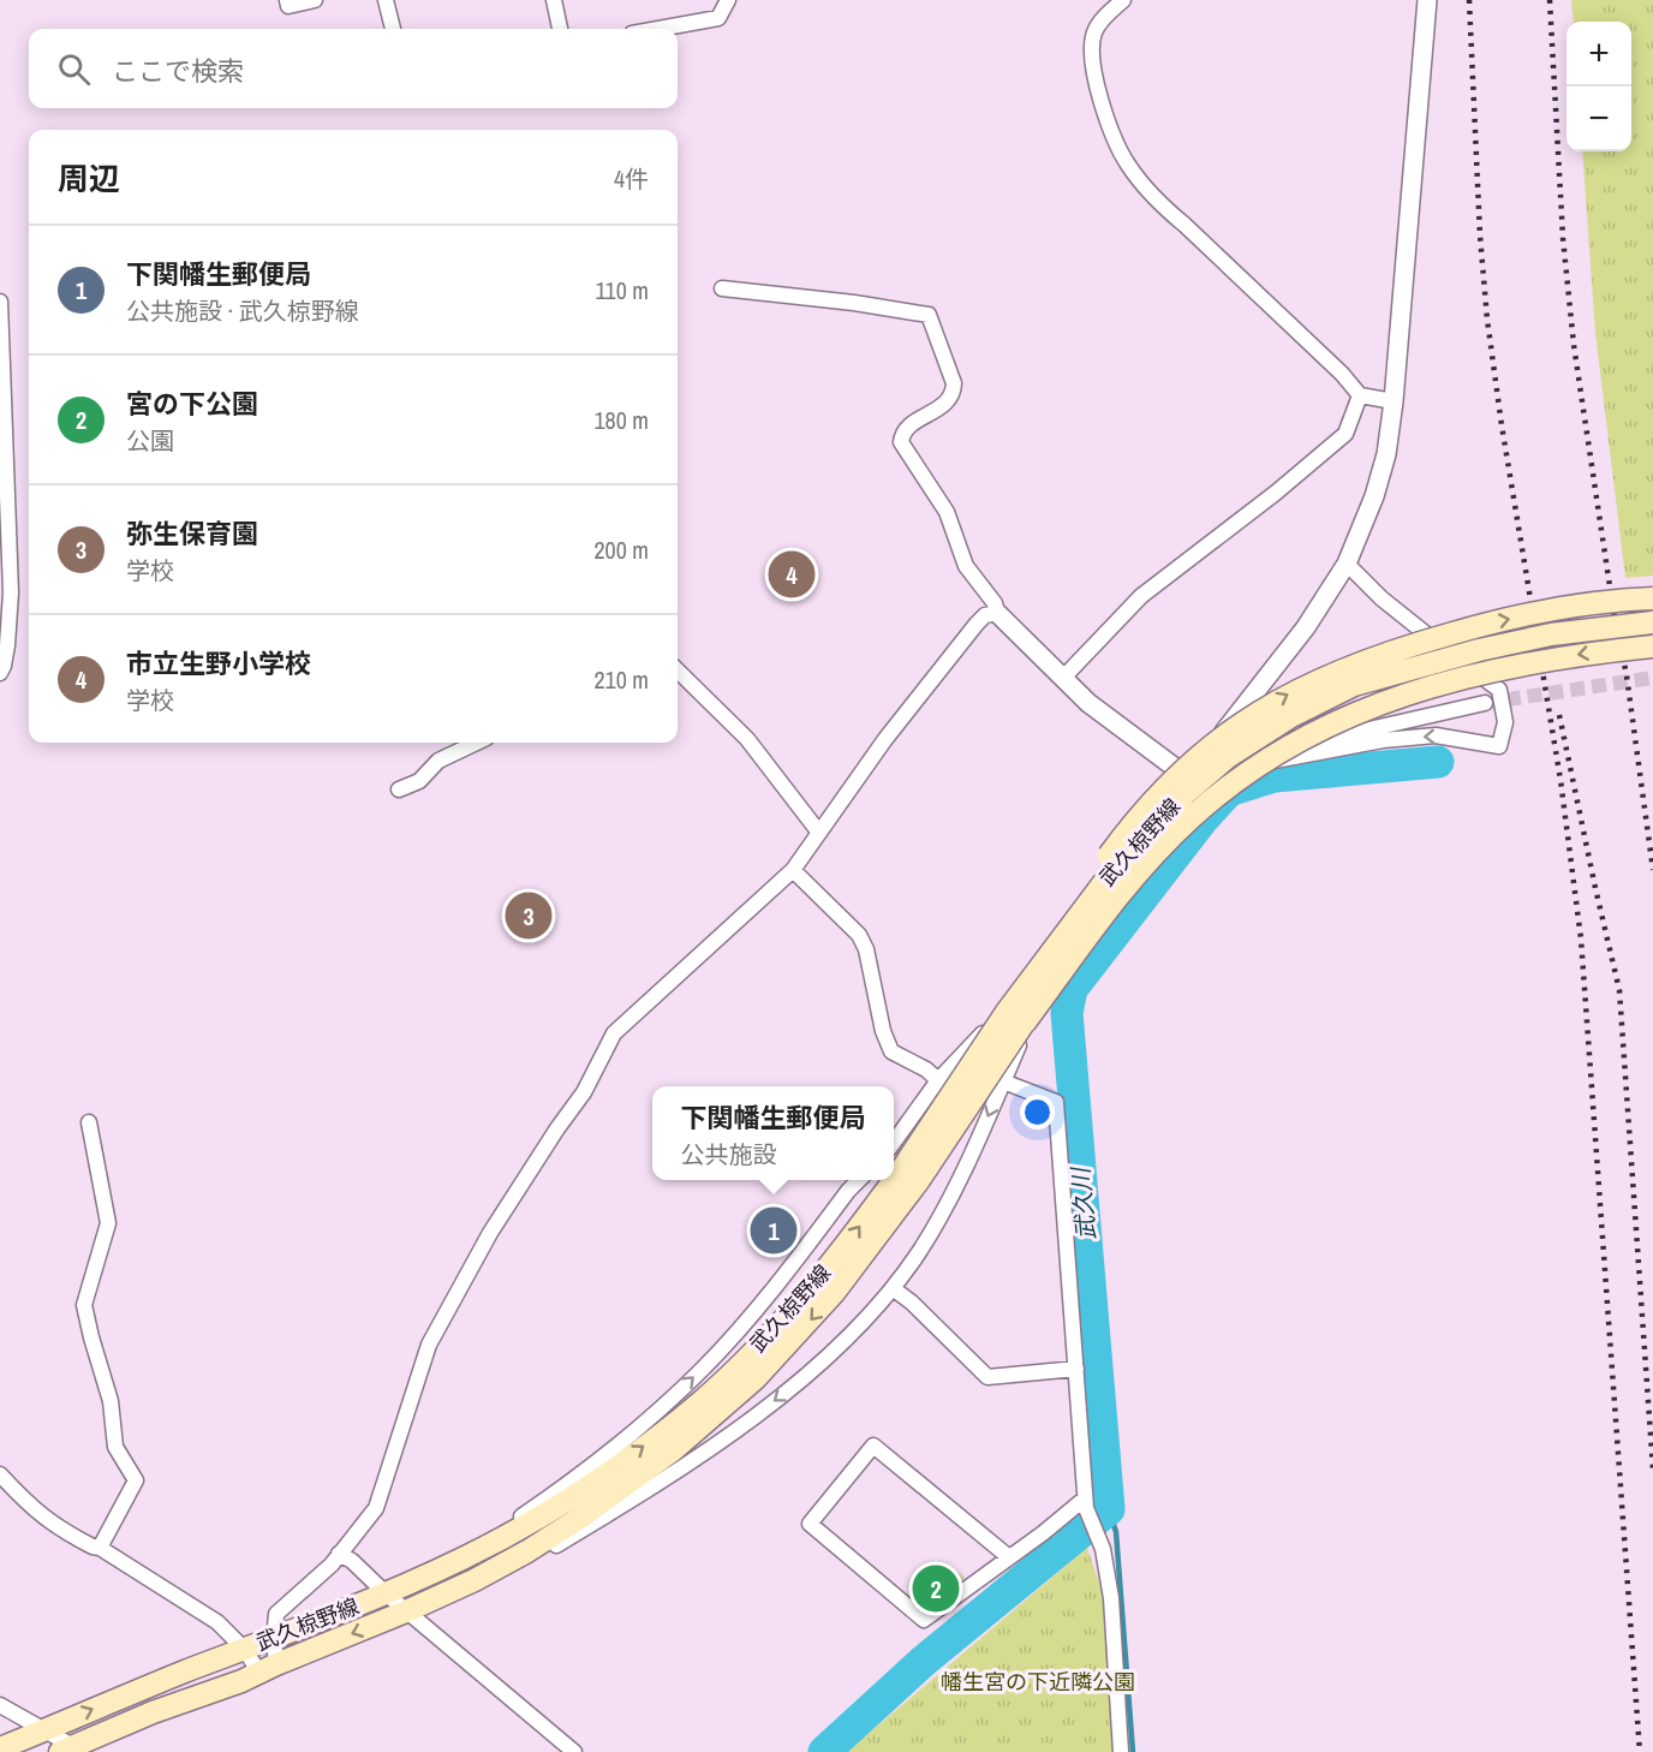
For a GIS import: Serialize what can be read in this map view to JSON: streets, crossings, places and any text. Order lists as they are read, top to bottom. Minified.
{"streets":{"main road":["武久椋野線"]},"water":["武久川"],"parks":["幡生宮の下近隣公園"],"page":{"map_buttons":["+","−"],"search":"ここで検索","heading":["周辺","4件"],"list":[{"mark":"1","name":"下関幡生郵便局","note":"公共施設 · 武久椋野線","value":"110 m"},{"mark":"2","name":"宮の下公園","note":"公園","value":"180 m"},{"mark":"3","name":"弥生保育園","note":"学校","value":"200 m"},{"mark":"4","name":"市立生野小学校","note":"学校","value":"210 m"}],"pins":["4","3","1","2"],"popup":["下関幡生郵便局","公共施設"]}}
